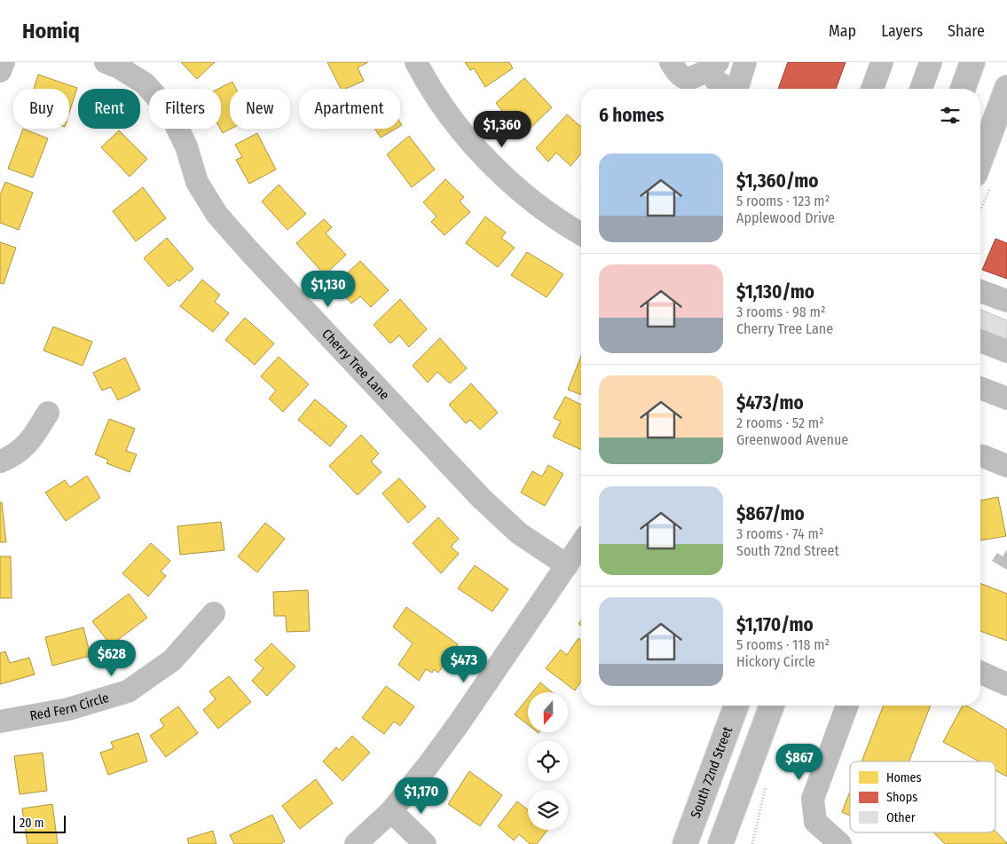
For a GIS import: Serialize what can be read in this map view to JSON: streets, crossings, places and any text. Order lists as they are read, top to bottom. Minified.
{"streets":{"main road":["South 72nd Street"],"street":["Cherry Tree Lane","Red Fern Circle"]},"legend":["Homes","Shops","Other"],"scale_bar":"20 m","north":"bottom","page":{"header":"Homiq","nav":["Map","Layers","Share"],"chip":["Buy","Rent","Filters","New","Apartment"],"heading":"6 homes","price":["$1,360","$1,130","$628","$473","$867","$1,170"],"list":[{"name":"$1,360/mo","note":"5 rooms · 123 m² · Applewood Drive"},{"name":"$1,130/mo","note":"3 rooms · 98 m² · Cherry Tree Lane"},{"name":"$473/mo","note":"2 rooms · 52 m² · Greenwood Avenue"},{"name":"$867/mo","note":"3 rooms · 74 m² · South 72nd Street"},{"name":"$1,170/mo","note":"5 rooms · 118 m² · Hickory Circle"}],"scale":"20 m"}}
